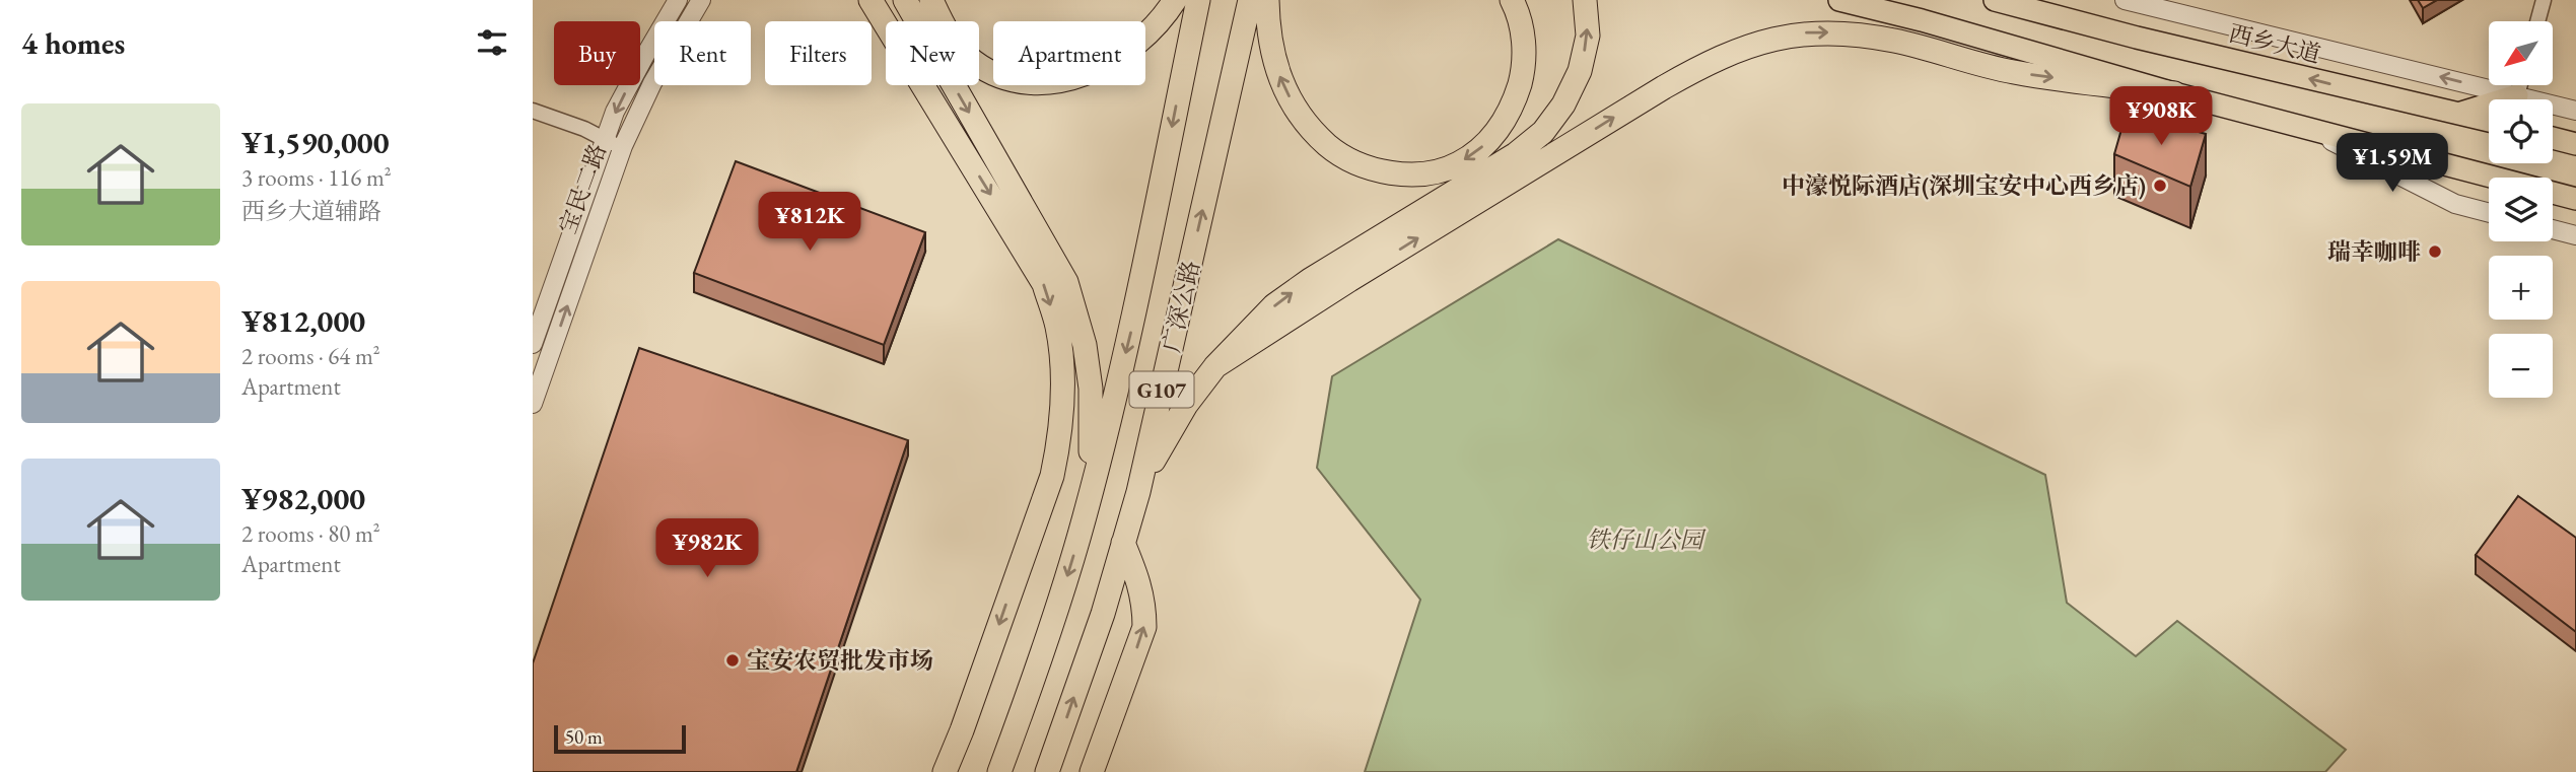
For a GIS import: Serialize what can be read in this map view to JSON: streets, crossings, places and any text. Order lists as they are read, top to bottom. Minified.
{"streets":{"highway":["广深公路","G107"],"main road":["西乡大道"],"street":["宝民二路"]},"parks":["铁仔山公园"],"places":["中濠悦际酒店(深圳宝安中心西乡店)","瑞幸咖啡","宝安农贸批发市场"],"scale_bar":"50 m","north":"bottom left","page":{"heading":"4 homes","map_buttons":["+","−"],"chip":["Buy","Rent","Filters","New","Apartment"],"list":[{"name":"¥1,590,000","note":"3 rooms · 116 m² · 西乡大道辅路"},{"name":"¥812,000","note":"2 rooms · 64 m² · Apartment"},{"name":"¥982,000","note":"2 rooms · 80 m² · Apartment"}],"price":["¥908K","¥1.59M","¥812K","¥982K"],"scale":"50 m"}}
